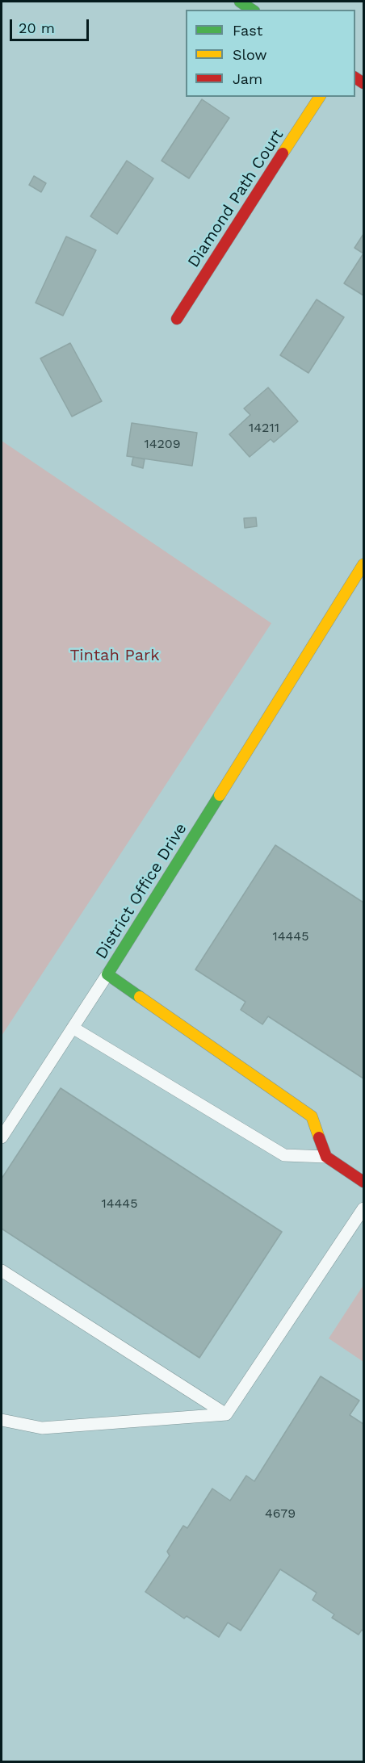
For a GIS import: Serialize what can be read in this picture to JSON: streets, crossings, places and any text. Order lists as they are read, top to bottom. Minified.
{"streets":{"street":["Diamond Path Court","District Office Drive"]},"parks":["Tintah Park"],"house_numbers":["14211","14209","14445","14445","4679"],"legend":["Fast","Slow","Jam"],"scale_bar":"20 m"}
